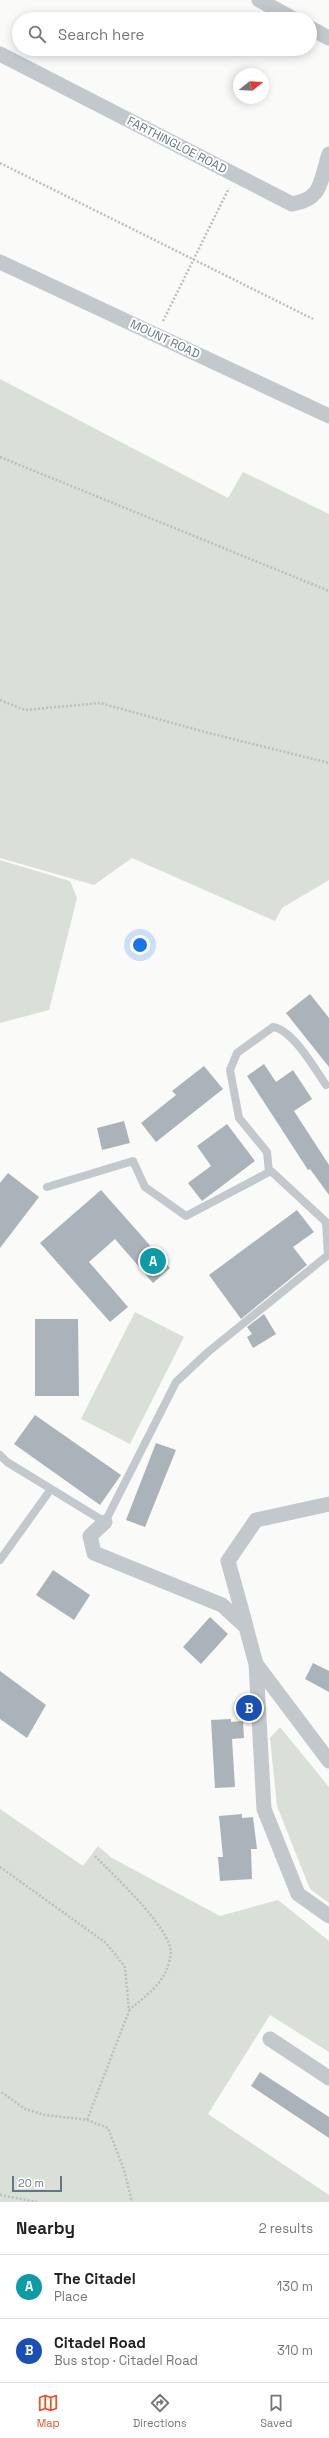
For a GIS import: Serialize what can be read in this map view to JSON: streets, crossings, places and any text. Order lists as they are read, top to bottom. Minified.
{"streets":{"street":["FARTHINGLOE ROAD","MOUNT ROAD"]},"scale_bar":"20 m","north":"right","page":{"search":"Search here","pins":["A","B"],"scale":"20 m","heading":["Nearby","2 results"],"list":[{"mark":"A","name":"The Citadel","note":"Place","value":"130 m"},{"mark":"B","name":"Citadel Road","note":"Bus stop · Citadel Road","value":"310 m"}],"nav":["Map","Directions","Saved"]}}
